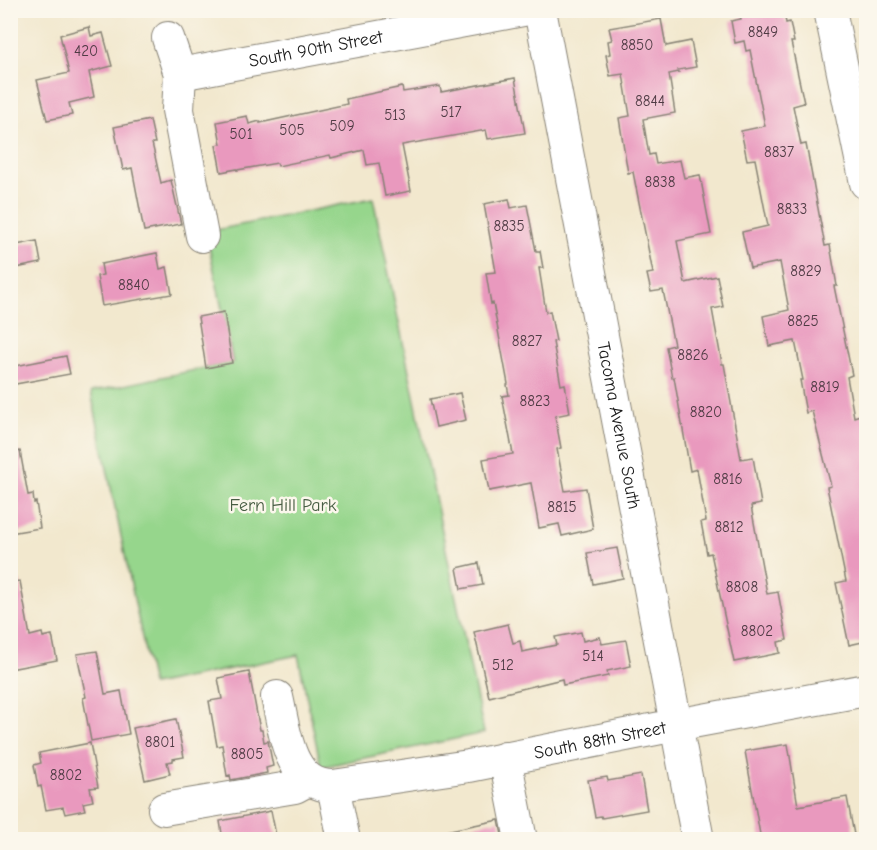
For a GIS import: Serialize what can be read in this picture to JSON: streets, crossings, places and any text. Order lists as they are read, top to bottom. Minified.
{"streets":{"street":["South 90th Street","Tacoma Avenue South","South 88th Street"]},"crossings":[["Tacoma Avenue South","South 88th Street"]],"parks":["Fern Hill Park"],"house_numbers":["8849","8850","420","8844","517","513","509","505","501","8837","8838","8833","8835","8829","8840","8825","8827","8826","8819","8823","8820","8816","8815","8812","8808","8802","514","512","8801","8805","8802"]}
